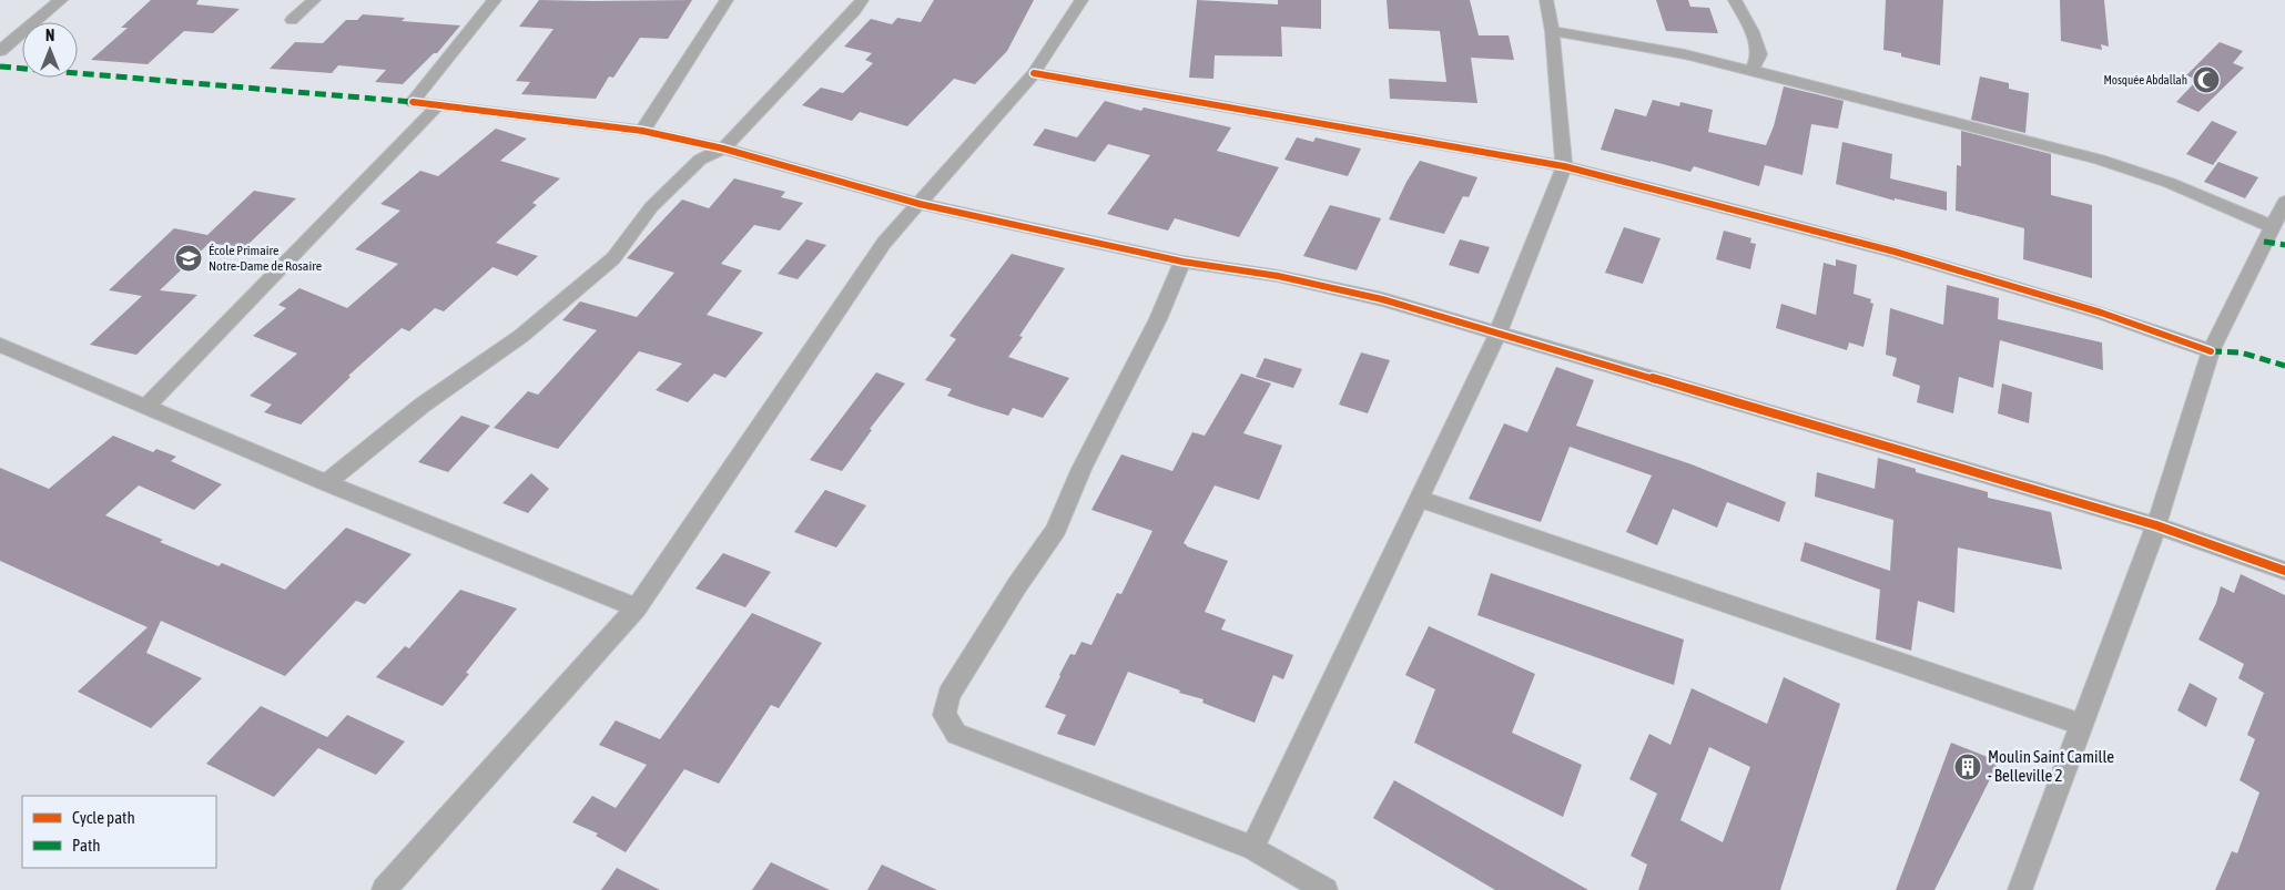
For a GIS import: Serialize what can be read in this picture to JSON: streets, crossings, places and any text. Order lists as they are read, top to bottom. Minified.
{"places":{"mosque":["Mosquée Abdallah"],"school or university":["École Primaire Notre-Dame de Rosaire"],"building":["Moulin Saint Camille - Belleville 2"]},"legend":["Cycle path","Path"],"north":"top"}
